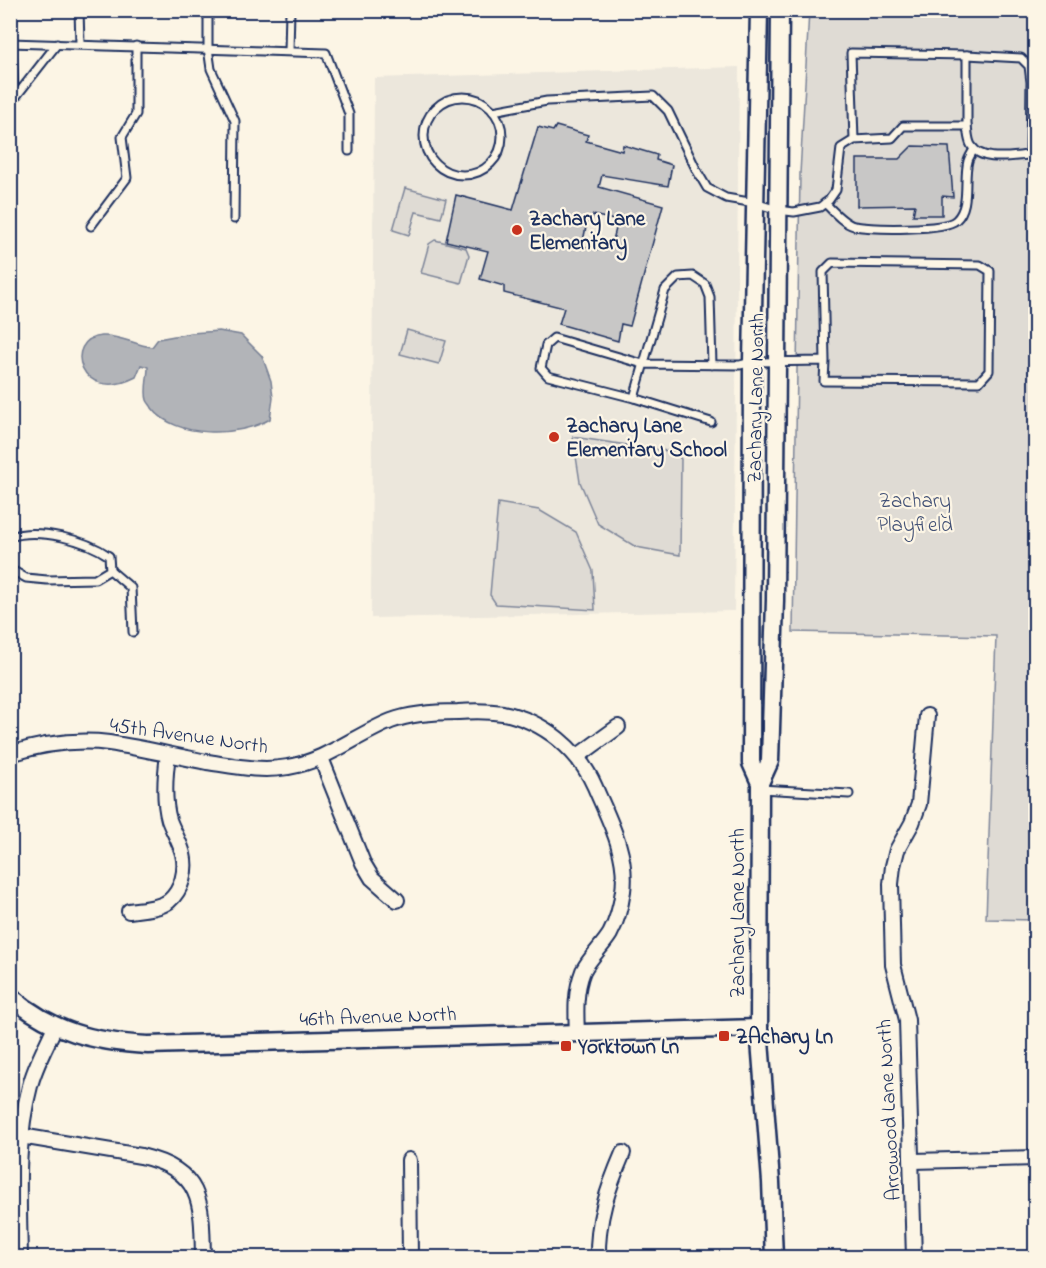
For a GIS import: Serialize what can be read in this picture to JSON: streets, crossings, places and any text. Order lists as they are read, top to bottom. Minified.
{"streets":{"street":["Zachary Lane North","45th Avenue North","46th Avenue North","Arrowood Lane North"]},"crossings":[["Zachary Lane North","46th Avenue North"]],"parks":["Zachary Playfield"],"places":{"other":["Zachary Lane Elementary","Zachary Lane Elementary School"],"transit":["ZAchary Ln","Yorktown Ln"]}}
